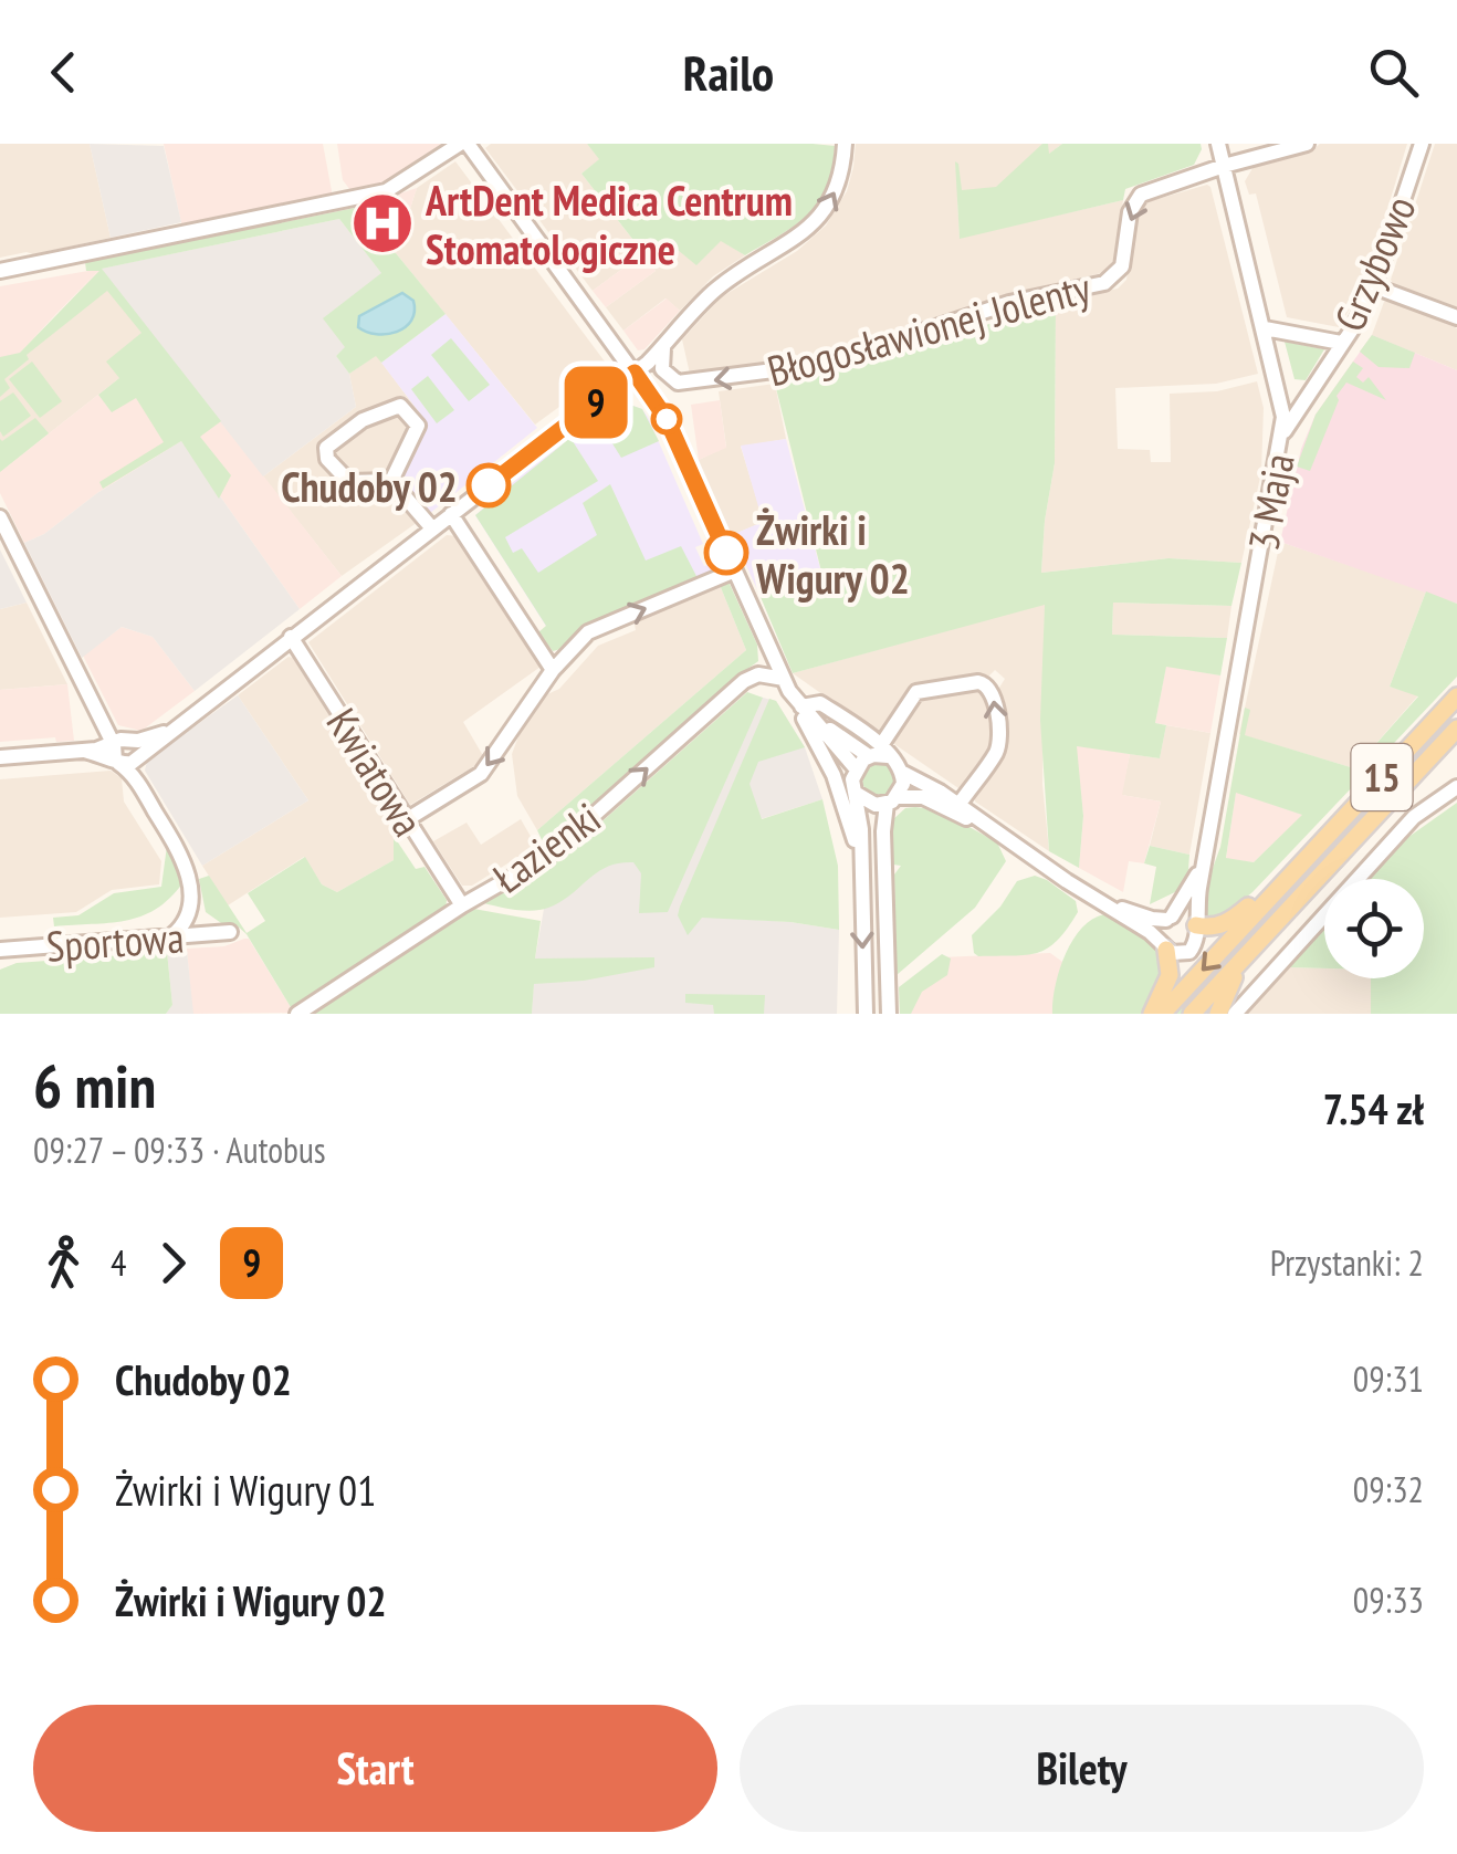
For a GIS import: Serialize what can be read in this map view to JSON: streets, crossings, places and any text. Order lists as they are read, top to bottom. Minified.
{"streets":{"main road":["15"],"street":["Grzybowo","Błogosławionej Jolenty","3 Maja","Kwiatowa","Łazienki","Sportowa"]},"crossings":[["Grzybowo","3 Maja"],["Błogosławionej Jolenty","3 Maja"],["Kwiatowa","Łazienki"]],"one_way":["Błogosławionej Jolenty"],"places":{"hospital":["ArtDent Medica Centrum Stomatologiczne"],"other":["Chudoby 02","Żwirki i Wigury 02"]},"lines":["bus line 9"],"page":{"header":"Railo","on_map":"9","heading":["6 min","09:27 – 09:33 · Autobus","7.54 zł"],"legs":["4","9","Przystanki: 2"],"list":[{"name":"Chudoby 02","value":"09:31"},{"name":"Żwirki i Wigury 01","value":"09:32"},{"name":"Żwirki i Wigury 02","value":"09:33"}],"buttons":["Start","Bilety"]}}
